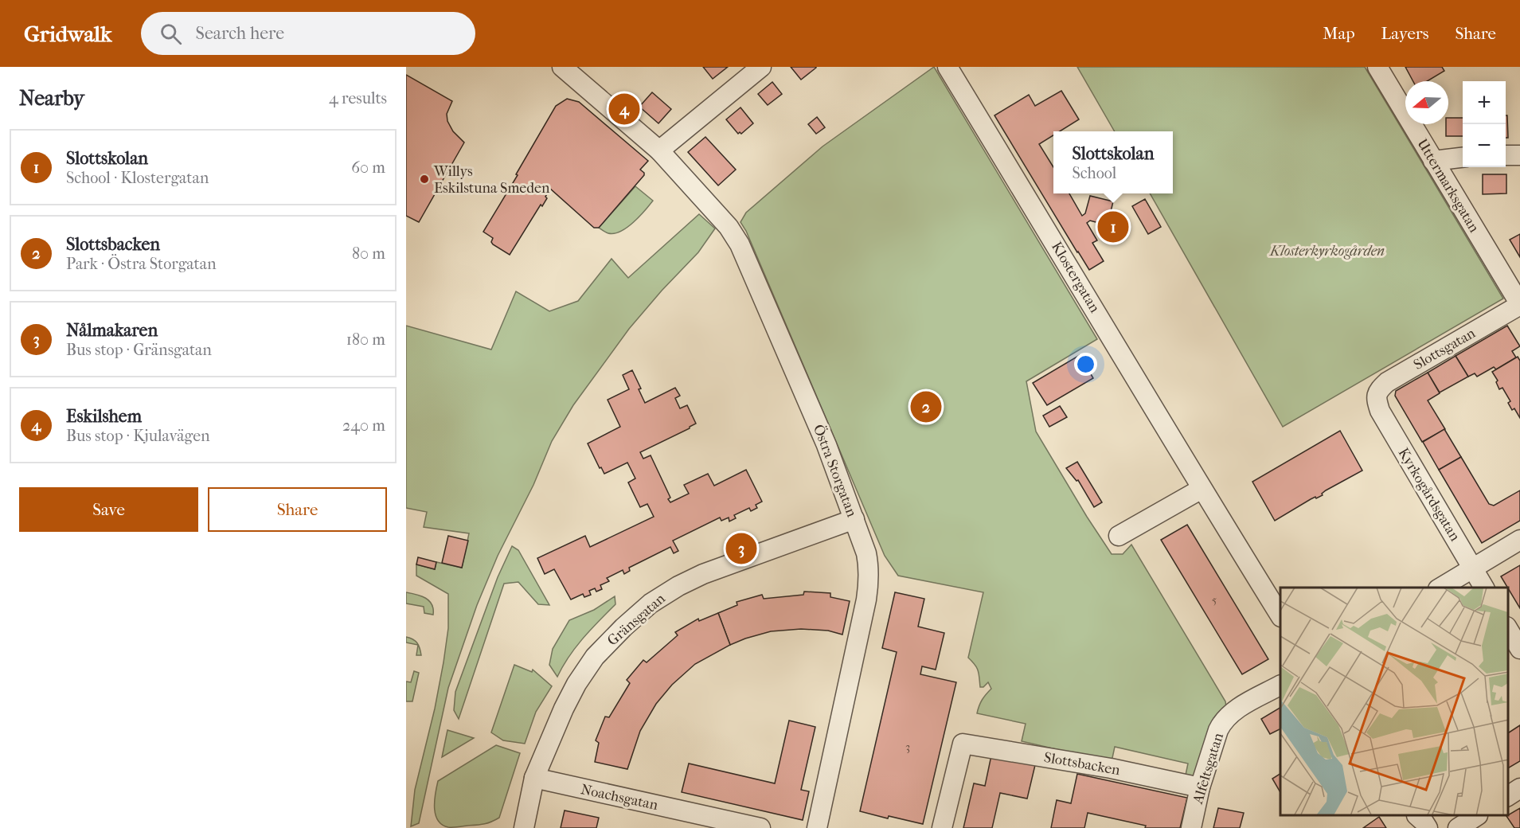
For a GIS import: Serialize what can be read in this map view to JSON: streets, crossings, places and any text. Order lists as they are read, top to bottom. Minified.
{"streets":{"street":["Uttermarksgatan","Klostergatan","Slottsgatan","Östra Storgatan","Kyrkogårdsgatan","Gränsgatan","Slottsbacken","Alfeltsgatan","Noachsgatan"]},"crossings":[["Uttermarksgatan","Slottsgatan"],["Slottsgatan","Kyrkogårdsgatan"],["Östra Storgatan","Gränsgatan"],["Gränsgatan","Noachsgatan"],["Slottsbacken","Alfeltsgatan"]],"parks":["Klosterkyrkogården"],"places":["Willys Eskilstuna Smeden"],"house_numbers":["5","3"],"north":"left","page":{"header":"Gridwalk","search":"Search here","nav":["Map","Layers","Share"],"heading":["Nearby","4 results"],"map_buttons":["+","−"],"pins":["4","1","2","3"],"list":[{"mark":"1","name":"Slottskolan","note":"School · Klostergatan","value":"60 m"},{"mark":"2","name":"Slottsbacken","note":"Park · Östra Storgatan","value":"80 m"},{"mark":"3","name":"Nålmakaren","note":"Bus stop · Gränsgatan","value":"180 m"},{"mark":"4","name":"Eskilshem","note":"Bus stop · Kjulavägen","value":"240 m"}],"popup":["Slottskolan","School"],"buttons":["Save","Share"]}}
